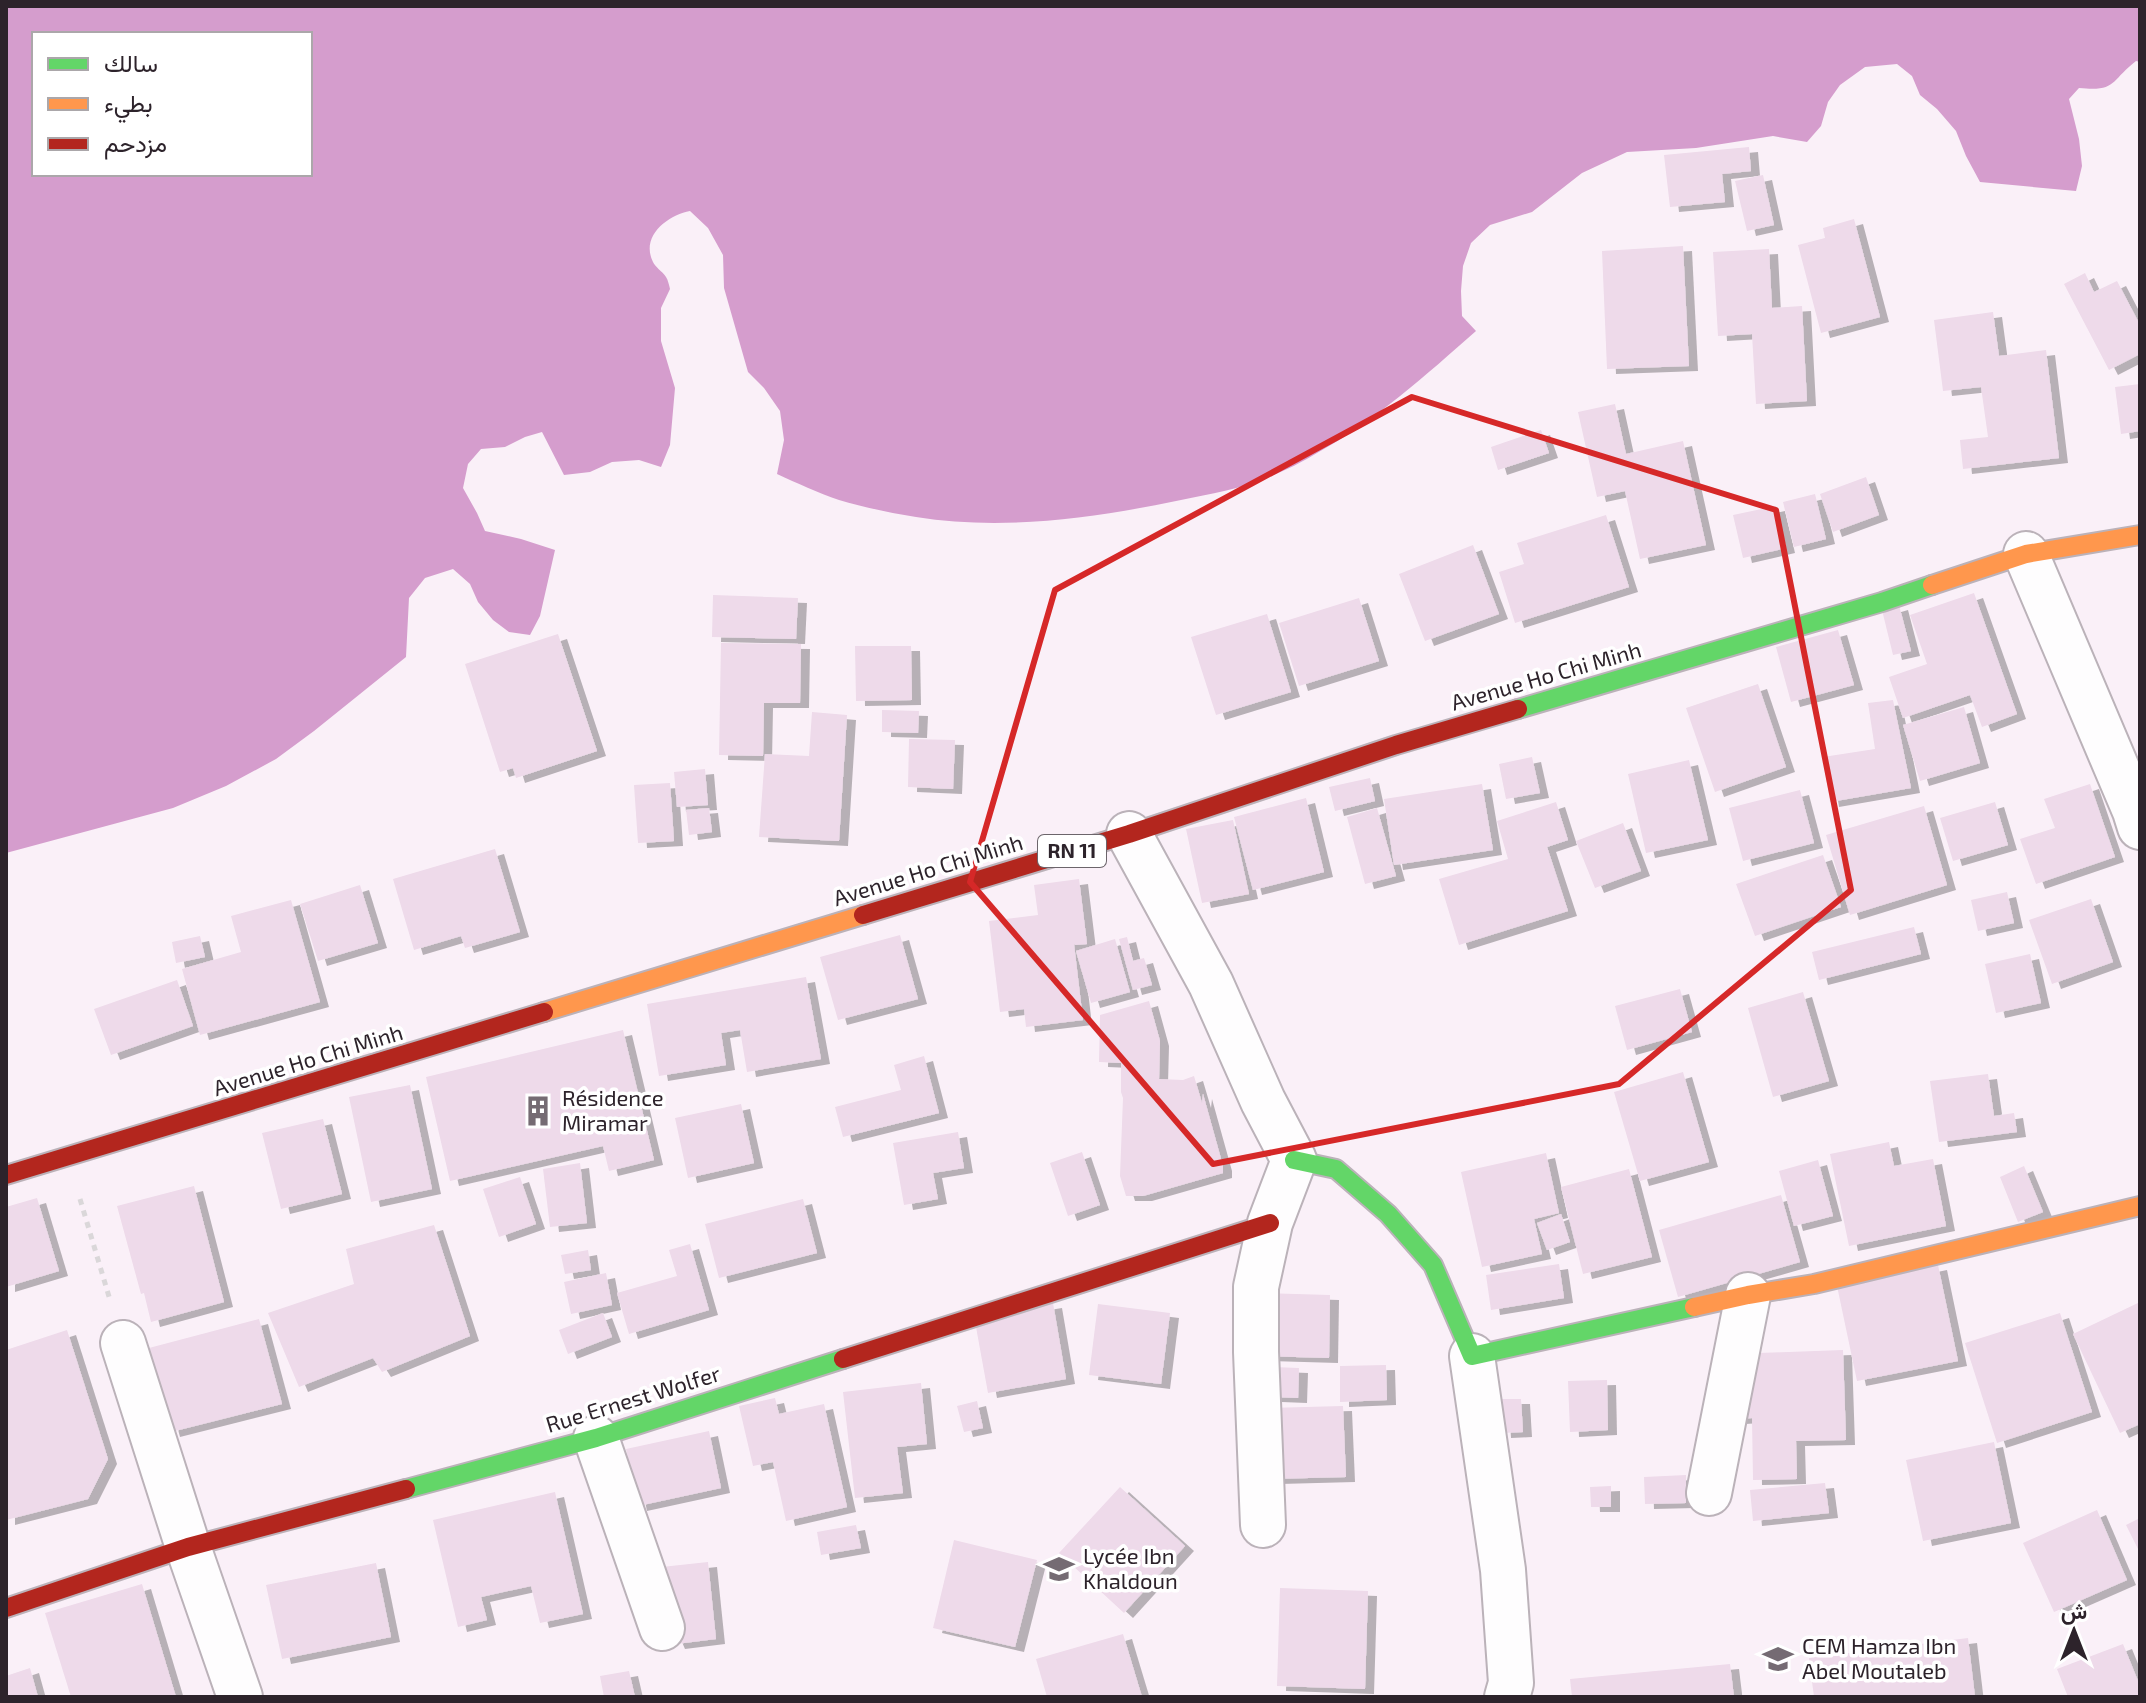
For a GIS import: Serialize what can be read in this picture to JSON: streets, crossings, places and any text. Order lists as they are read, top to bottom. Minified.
{"streets":{"street":["Avenue Ho Chi Minh","RN 11","Rue Ernest Wolfer"]},"places":{"building":["Résidence Miramar"],"school or university":["Lycée Ibn Khaldoun","CEM Hamza Ibn Abel Moutaleb"]},"legend":["سالك","بطيء","مزدحم"],"north":"top"}
